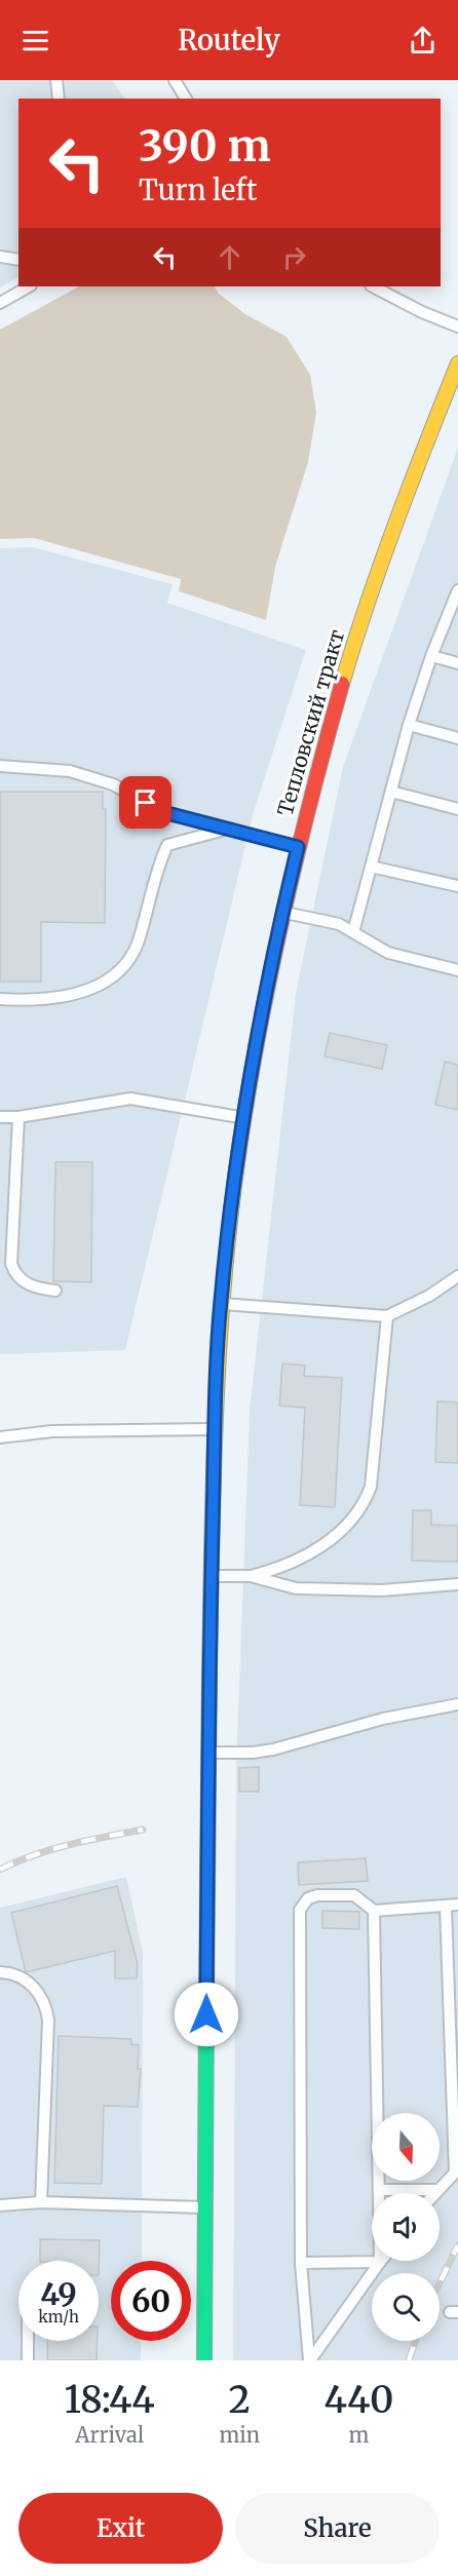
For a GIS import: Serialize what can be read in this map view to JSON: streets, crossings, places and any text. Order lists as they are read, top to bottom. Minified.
{"streets":{"main road":["Тепловский тракт"]},"north":"bottom","page":{"header":"Routely","turn":["390 m","Turn left"],"speed":"49 km/h","limit":"60","eta":["18:44","Arrival","2","min","440","m"],"buttons":["Exit","Share"]}}
